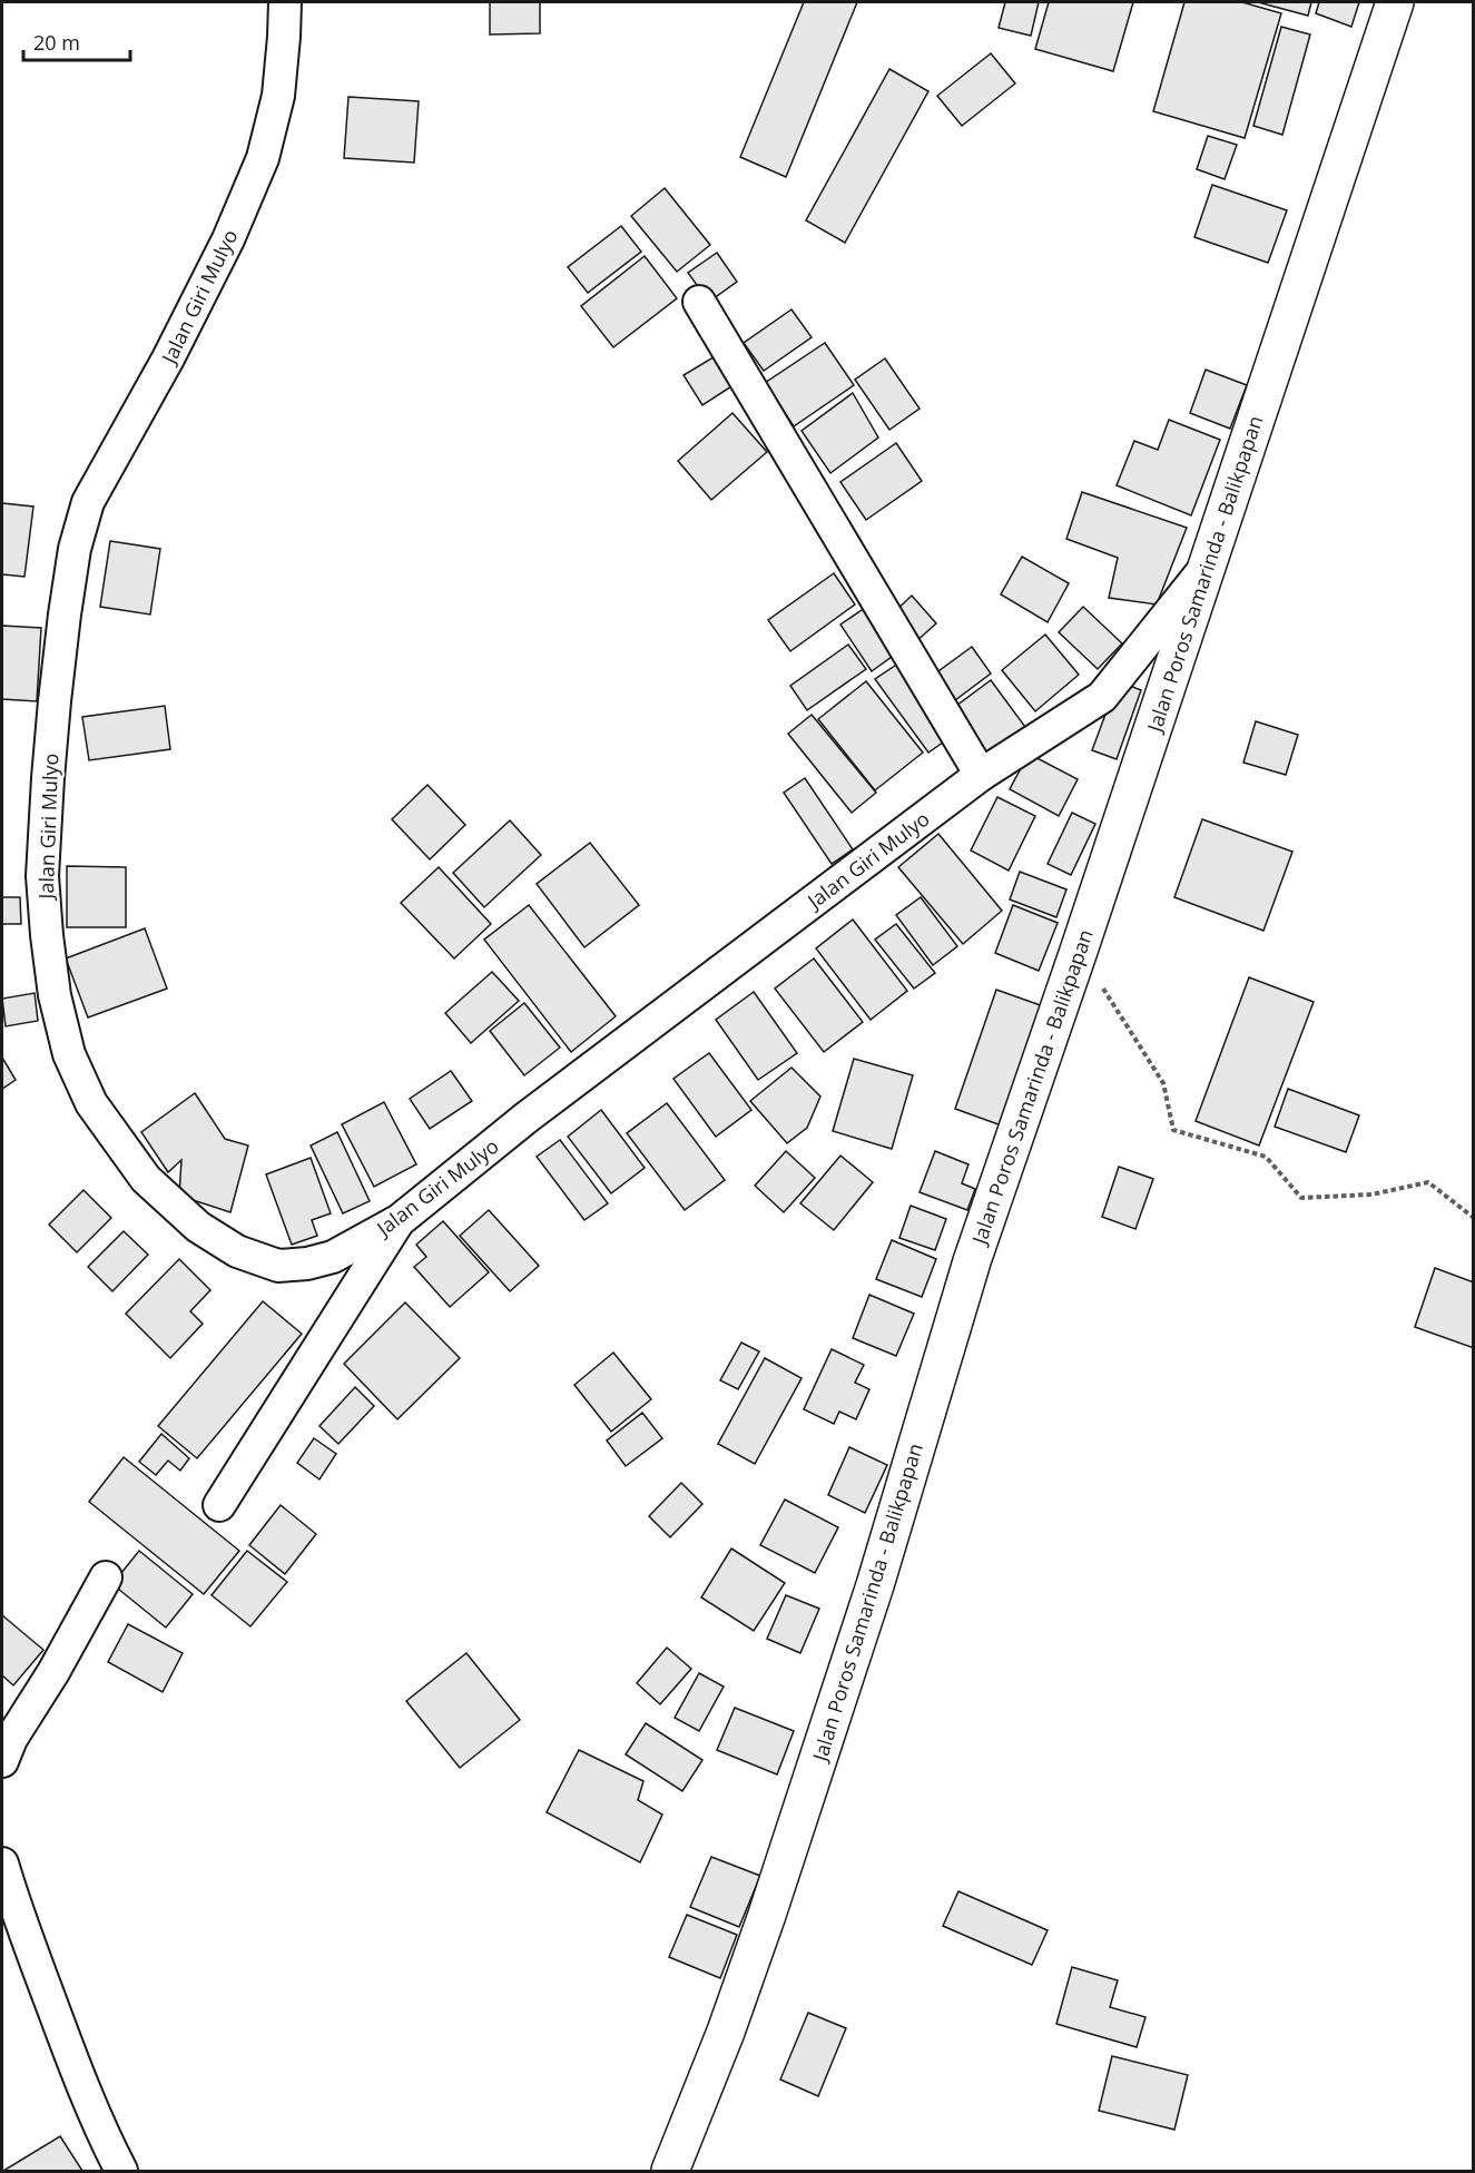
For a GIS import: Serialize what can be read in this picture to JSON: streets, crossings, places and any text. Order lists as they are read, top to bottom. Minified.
{"streets":{"highway":["Jalan Poros Samarinda - Balikpapan"],"street":["Jalan Giri Mulyo"]},"crossings":[["Jalan Giri Mulyo","Jalan Poros Samarinda - Balikpapan"]],"scale_bar":"20 m"}
